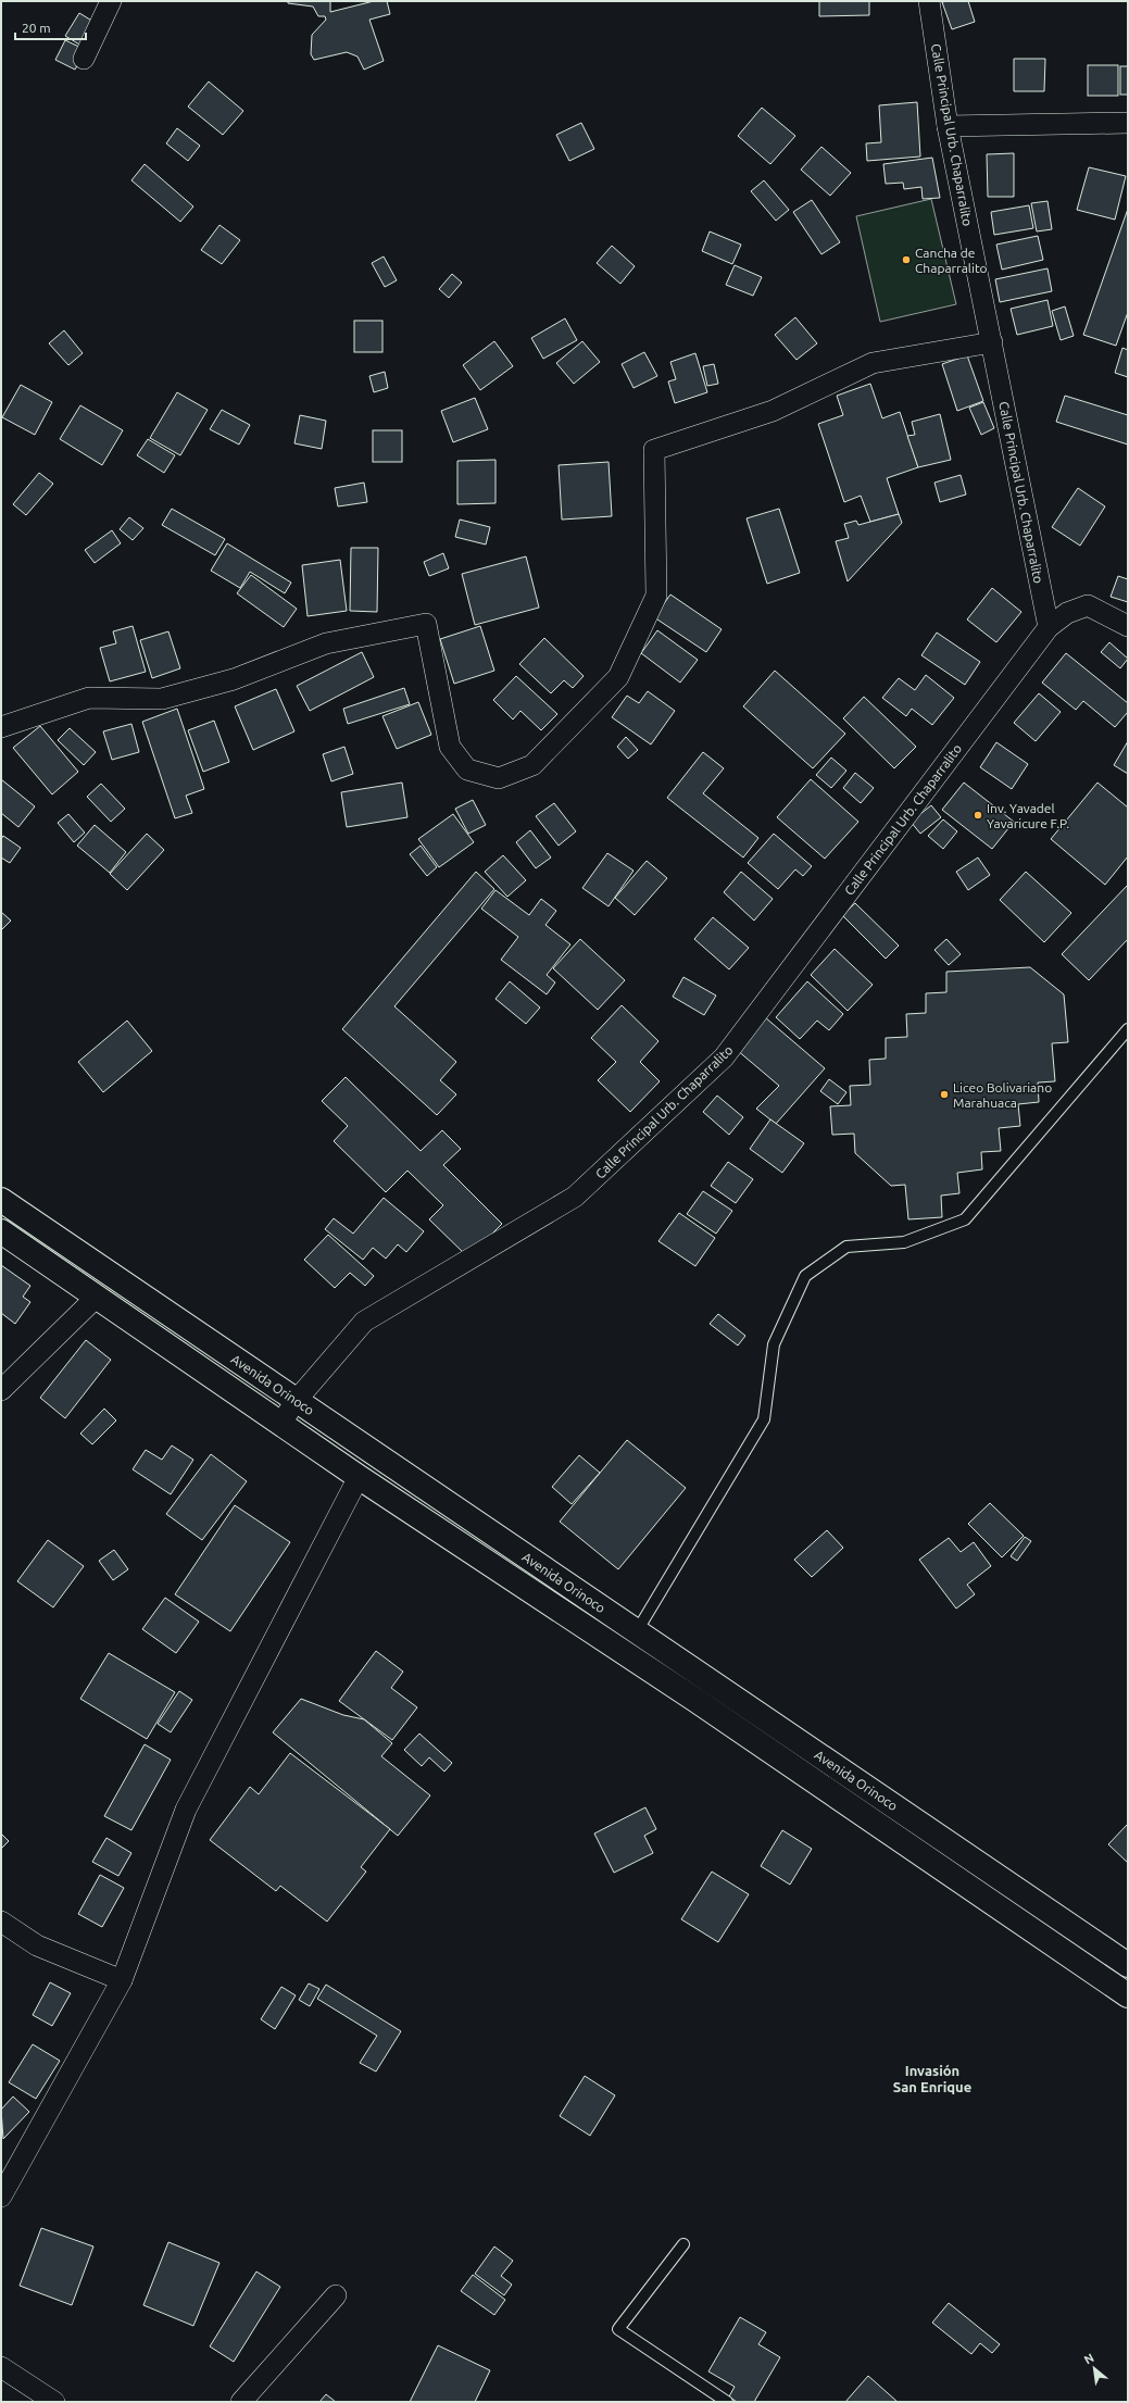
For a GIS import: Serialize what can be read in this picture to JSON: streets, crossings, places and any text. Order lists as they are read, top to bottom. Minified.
{"streets":{"street":["Calle Principal Urb. Chaparralito","Avenida Orinoco"]},"crossings":[["Calle Principal Urb. Chaparralito","Avenida Orinoco"]],"districts":["Invasión San Enrique"],"places":["Cancha de Chaparralito","Inv. Yavadel Yavaricure F.P.","Liceo Bolivariano Marahuaca"],"scale_bar":"20 m","north":"top left"}
